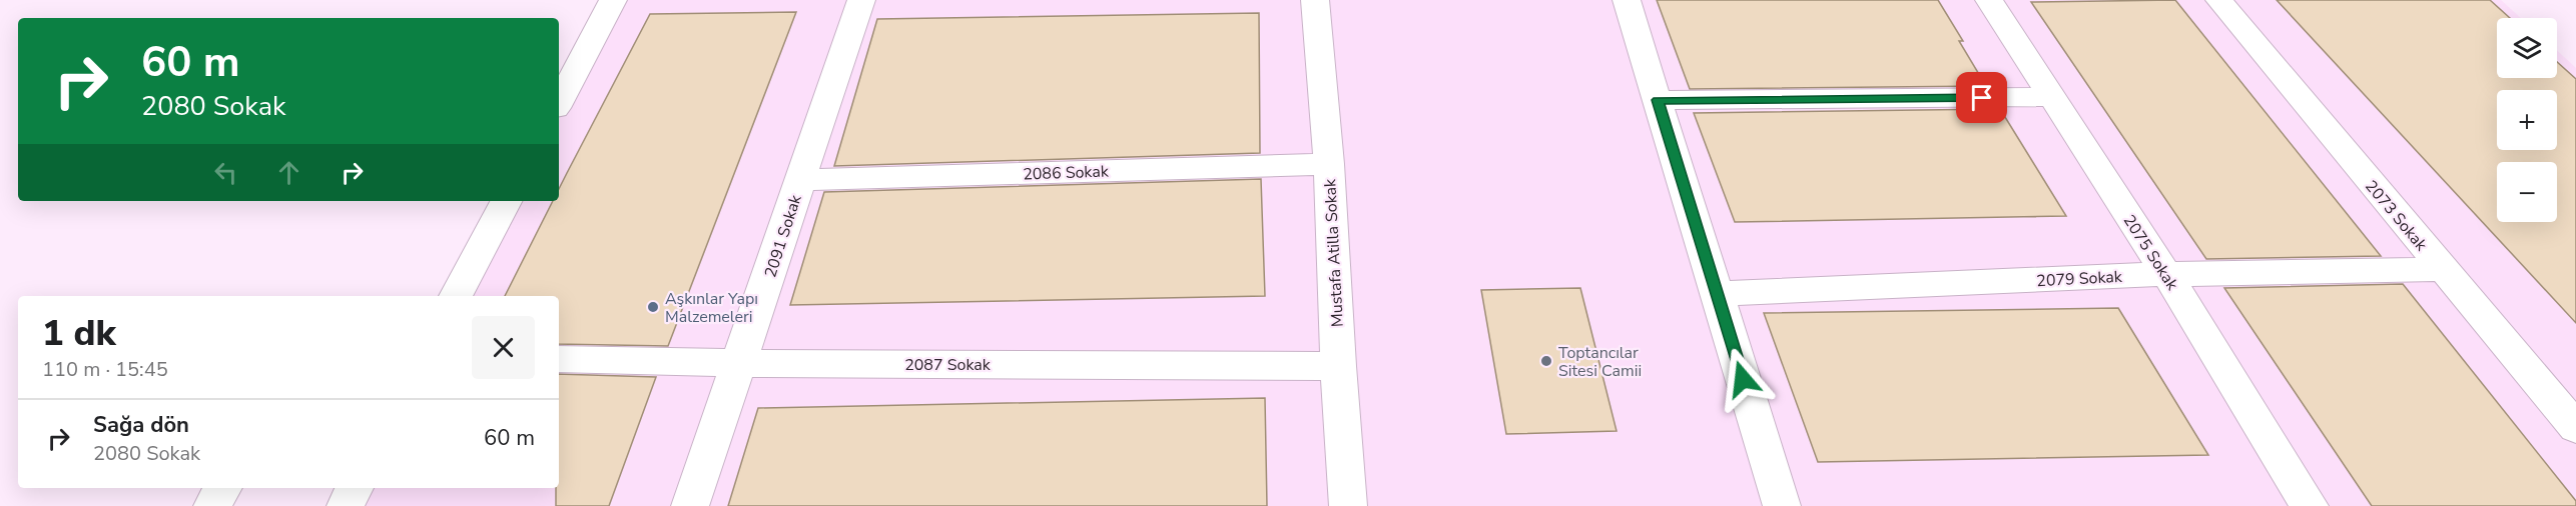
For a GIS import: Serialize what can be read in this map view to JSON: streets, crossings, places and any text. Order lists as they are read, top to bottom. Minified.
{"streets":{"street":["2086 Sokak","2073 Sokak","2091 Sokak","2075 Sokak","Mustafa Atilla Sokak","2079 Sokak","2087 Sokak"]},"crossings":[["2086 Sokak","2091 Sokak"],["2086 Sokak","Mustafa Atilla Sokak"],["2073 Sokak","2079 Sokak"],["2091 Sokak","2087 Sokak"],["2075 Sokak","2079 Sokak"],["Mustafa Atilla Sokak","2087 Sokak"]],"places":["Aşkınlar Yapı Malzemeleri","Toptancılar Sitesi Camii"],"page":{"map_buttons":["+","−"],"turn":["60 m","2080 Sokak"],"heading":["1 dk","110 m · 15:45"],"list":[{"name":"Sağa dön","note":"2080 Sokak","value":"60 m"}]}}
